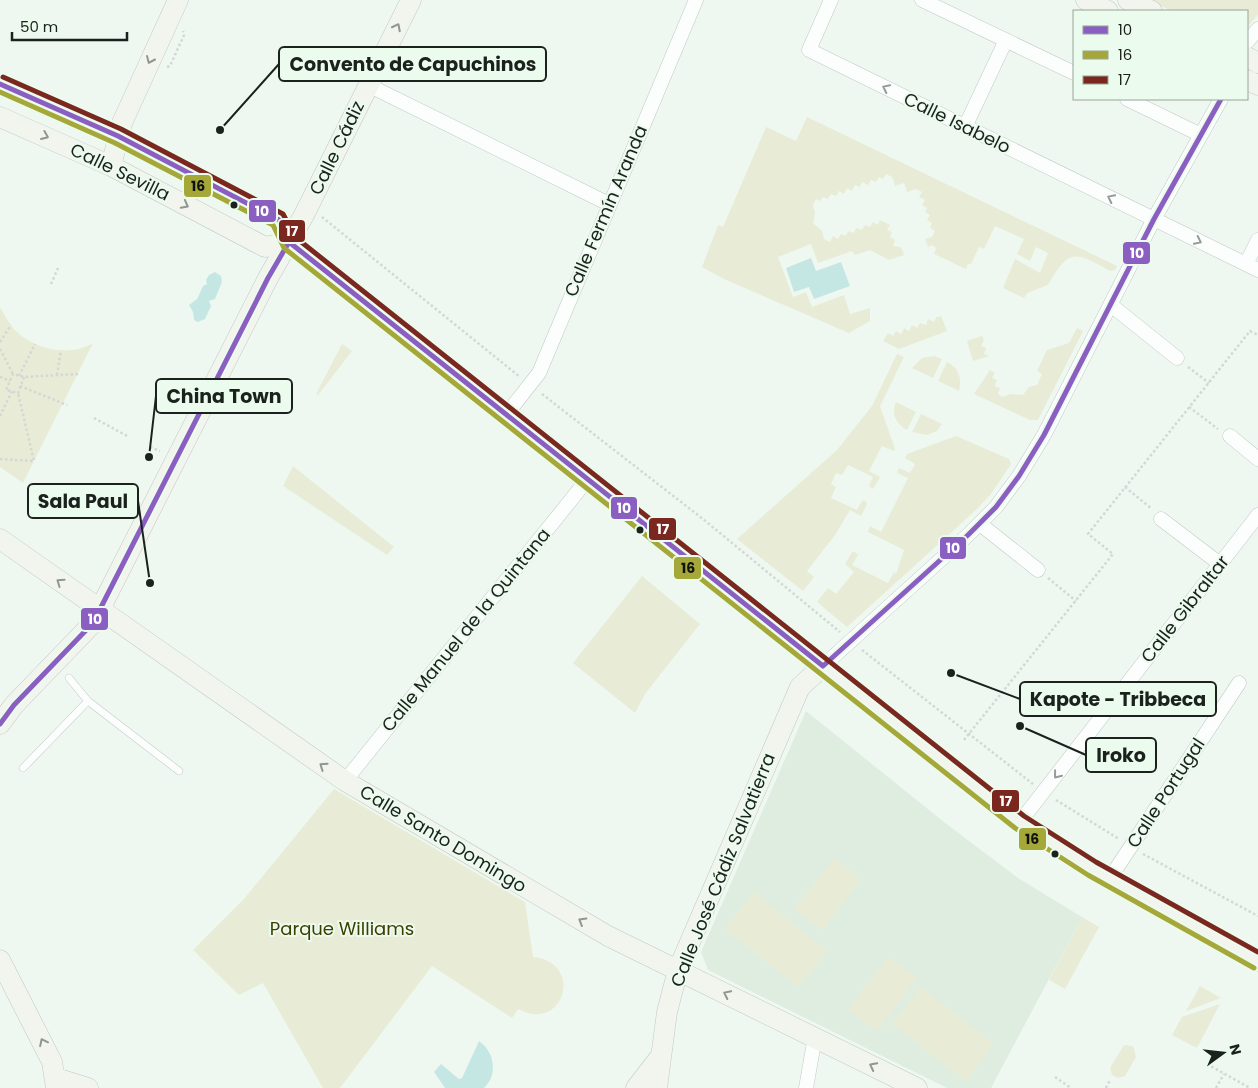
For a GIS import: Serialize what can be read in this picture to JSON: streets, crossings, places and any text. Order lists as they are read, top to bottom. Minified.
{"streets":{"street":["Calle Isabelo","Calle Cádiz","Calle Sevilla","Calle Fermín Aranda","Calle Gibraltar","Calle Manuel de la Quintana","Calle Portugal","Calle Santo Domingo","Calle José Cádiz Salvatierra"]},"crossings":[["Calle Cádiz","Calle Sevilla"],["Calle Cádiz","Calle Santo Domingo"],["Calle Manuel de la Quintana","Calle Santo Domingo"],["Calle Santo Domingo","Calle José Cádiz Salvatierra"]],"one_way":["Calle Gibraltar","Calle Santo Domingo"],"parks":["Parque Williams"],"places":["Convento de Capuchinos","China Town","Sala Paul","Kapote - Tribbeca","Iroko"],"lines":["transit line 17","transit line 10","transit line 16"],"legend":["10","16","17"],"scale_bar":"50 m","north":"right"}
